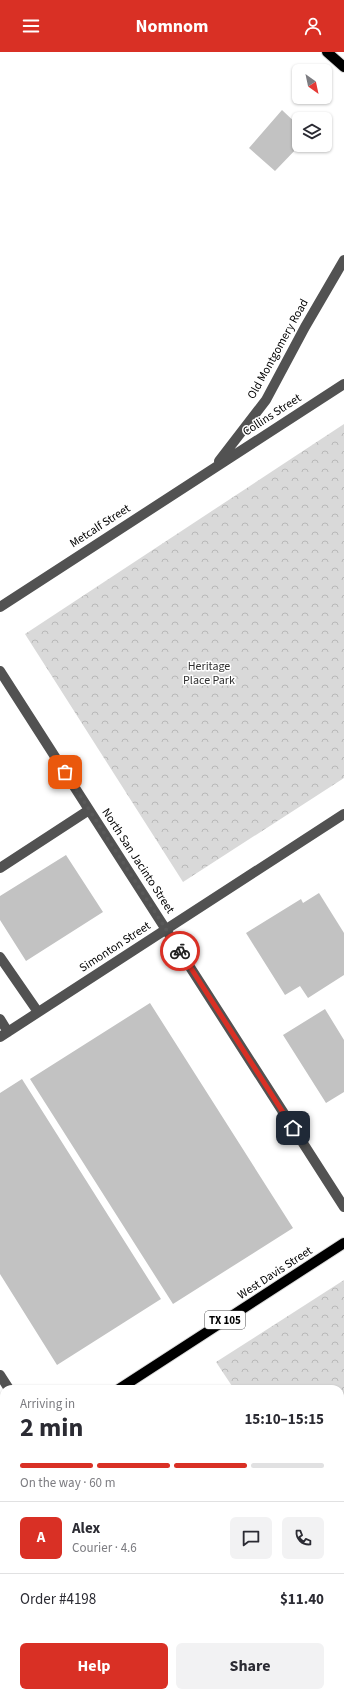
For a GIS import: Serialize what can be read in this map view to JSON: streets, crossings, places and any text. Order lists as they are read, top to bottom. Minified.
{"streets":{"main road":["West Davis Street","TX 105"],"street":["Old Montgomery Road","Collins Street","Metcalf Street","North San Jacinto Street","Simonton Street"]},"crossings":[["Old Montgomery Road","Collins Street"],["Old Montgomery Road","Metcalf Street"],["Collins Street","Metcalf Street"],["North San Jacinto Street","Simonton Street"]],"parks":["Heritage Place Park"],"north":"bottom right","page":{"header":"Nomnom","heading":["2 min","Arriving in","15:10–15:15"],"panel":["Alex","Courier · 4.6","Order #4198","$11.40"],"bar":"On the way · 60 m","round":"A","buttons":["Help","Share"]}}
